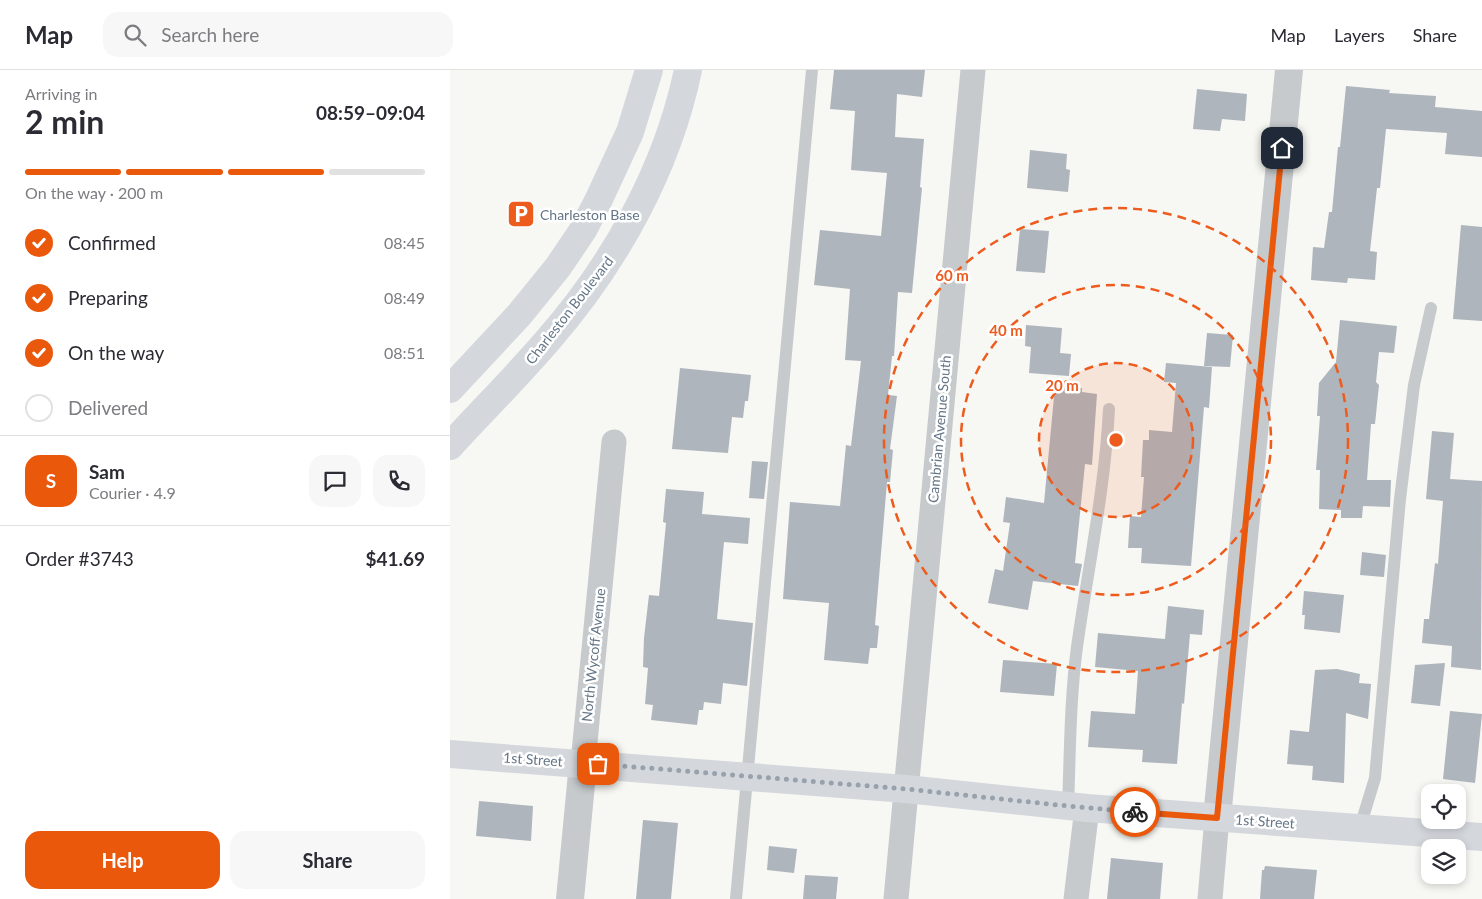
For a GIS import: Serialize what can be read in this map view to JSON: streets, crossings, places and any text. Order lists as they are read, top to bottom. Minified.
{"streets":{"main road":["Charleston Boulevard","1st Street"],"street":["Cambrian Avenue South","North Wycoff Avenue"]},"crossings":[["Cambrian Avenue South","1st Street"],["North Wycoff Avenue","1st Street"]],"places":{"parking":["Charleston Base"]},"page":{"header":"Map","search":"Search here","nav":["Map","Layers","Share"],"heading":["2 min","Arriving in","08:59–09:04"],"panel":["Sam","Courier · 4.9","Order #3743","$41.69"],"bar":"On the way · 200 m","list":[["Confirmed","08:45"],["Preparing","08:49"],["On the way","08:51"],"Delivered"],"round":"S","buttons":["Help","Share"]},"rings":["60 m","40 m","20 m"]}
